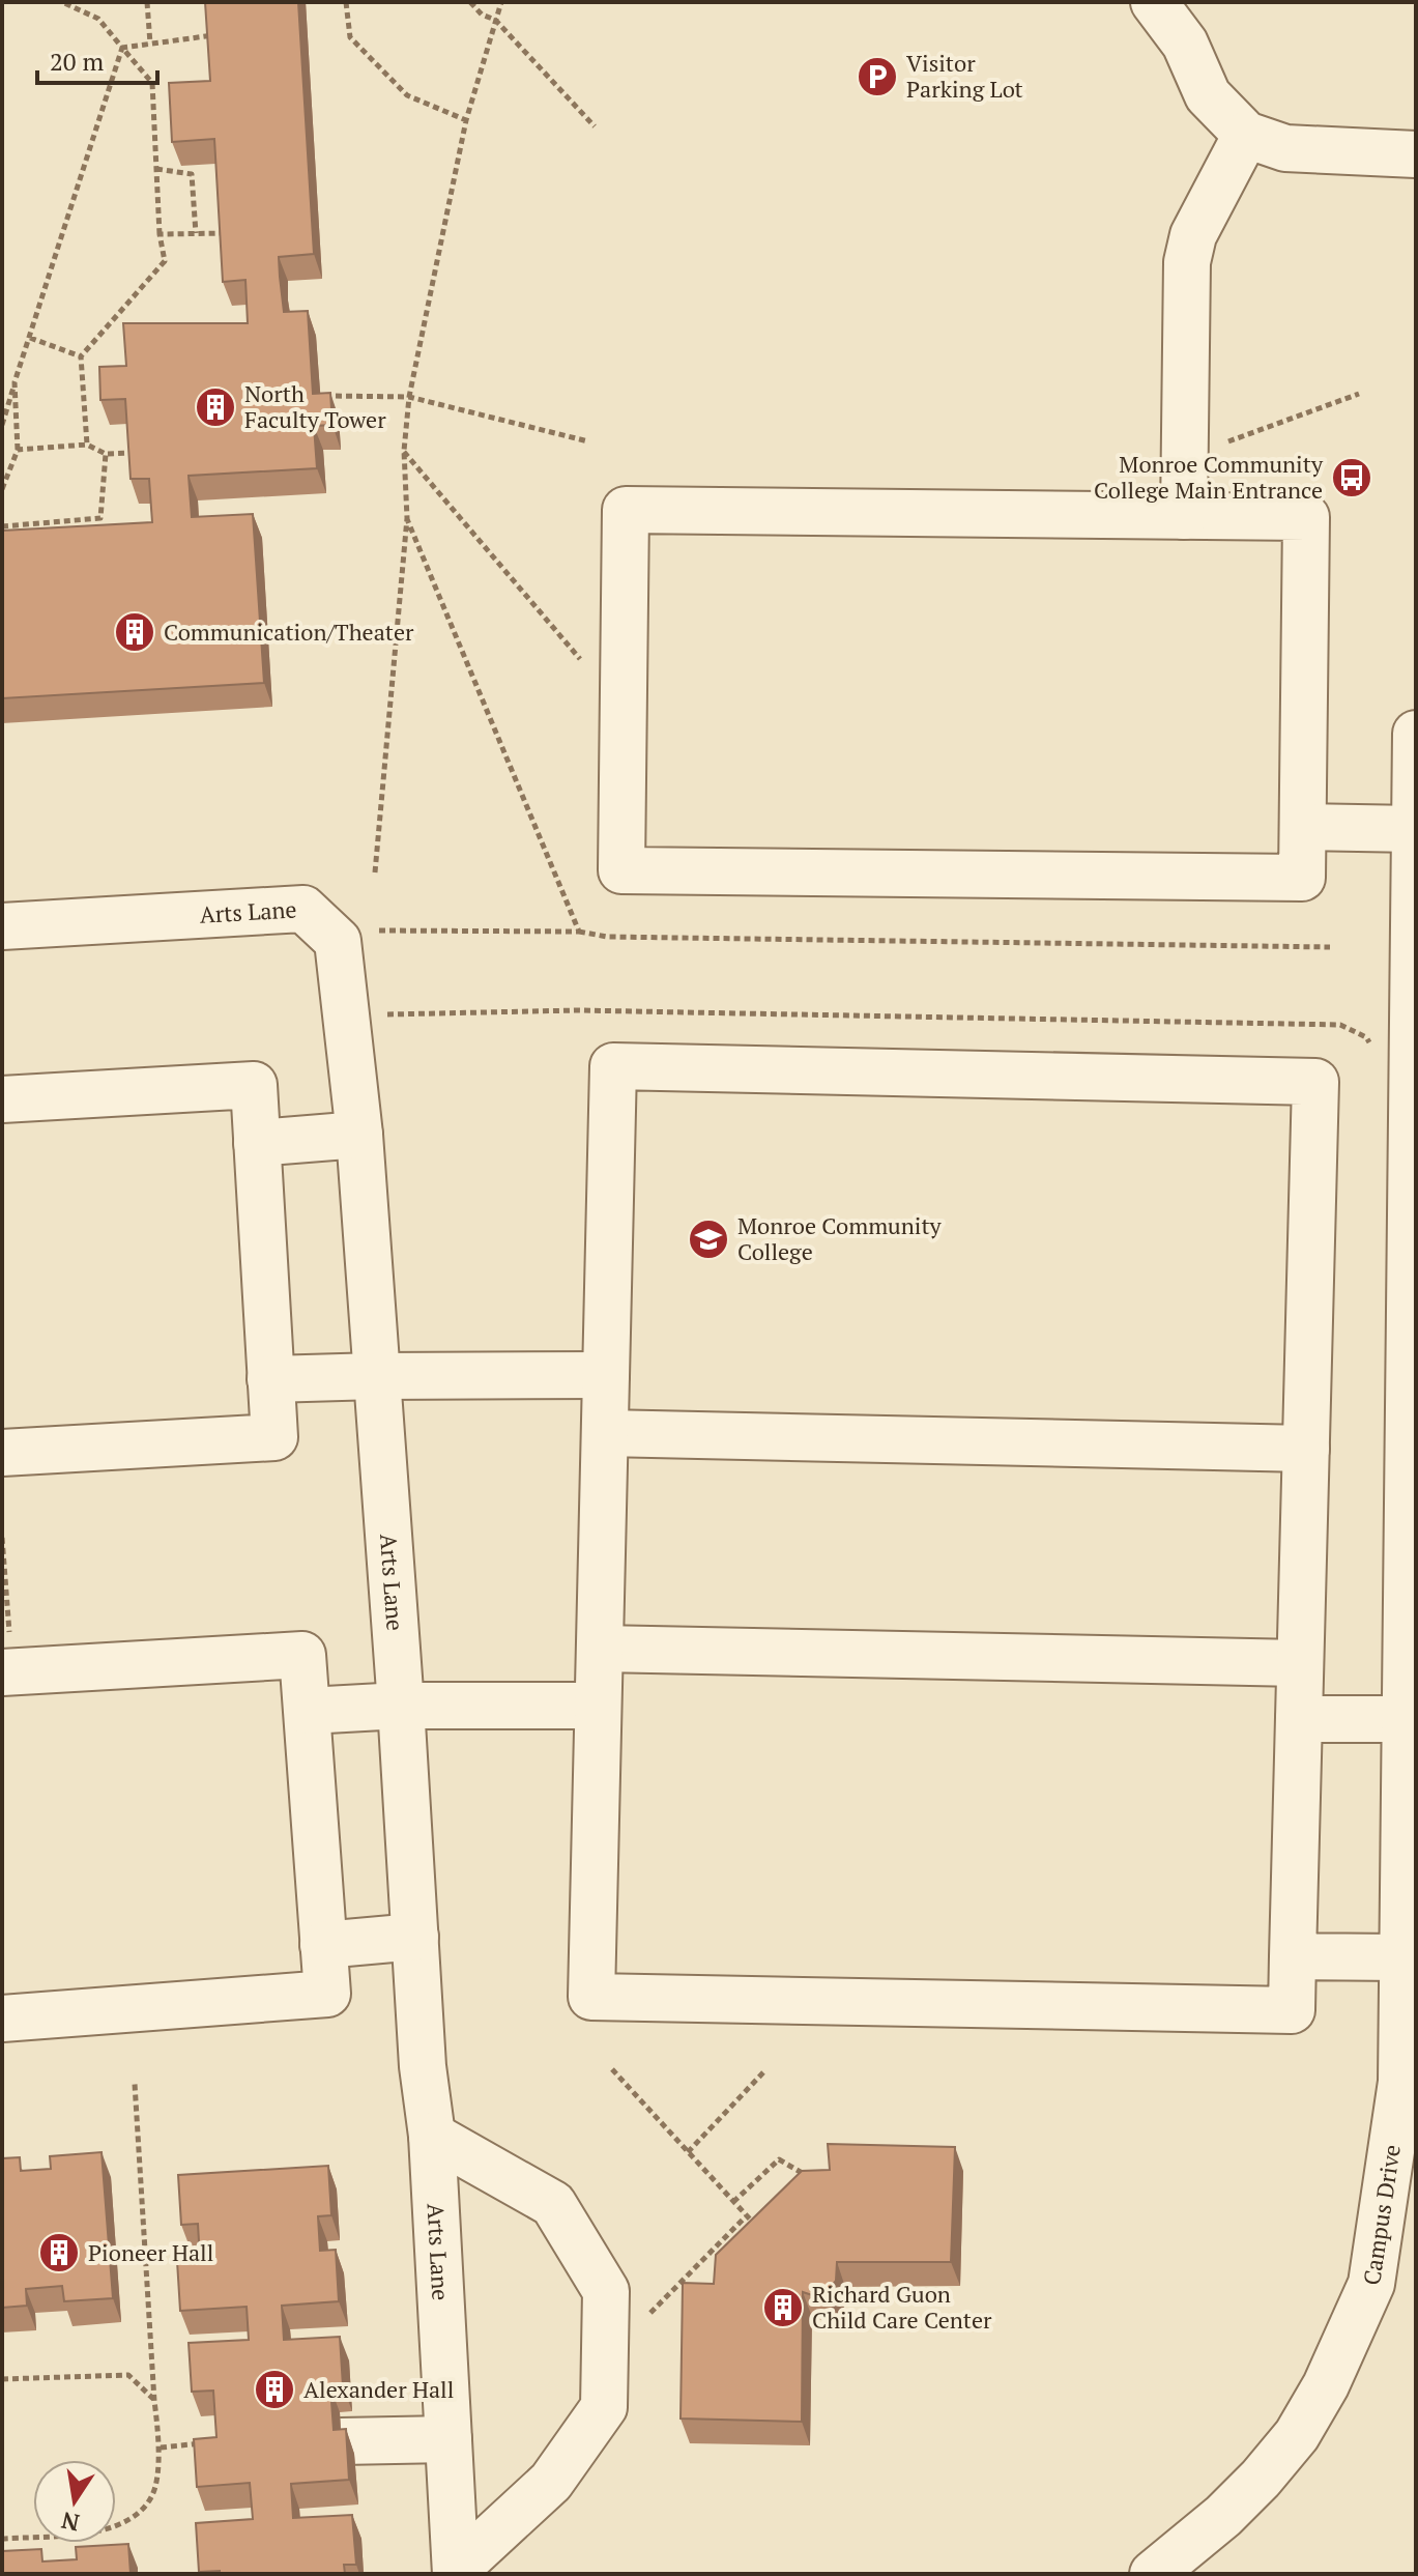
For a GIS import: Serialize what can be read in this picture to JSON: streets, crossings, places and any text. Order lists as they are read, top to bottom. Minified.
{"streets":{"street":["Arts Lane","Campus Drive"]},"places":{"parking":["Visitor Parking Lot"],"building":["North Faculty Tower","Communication/Theater","Pioneer Hall","Richard Guon Child Care Center","Alexander Hall"],"bus stop":["Monroe Community College Main Entrance"],"school or university":["Monroe Community College"]},"scale_bar":"20 m","north":"bottom"}
